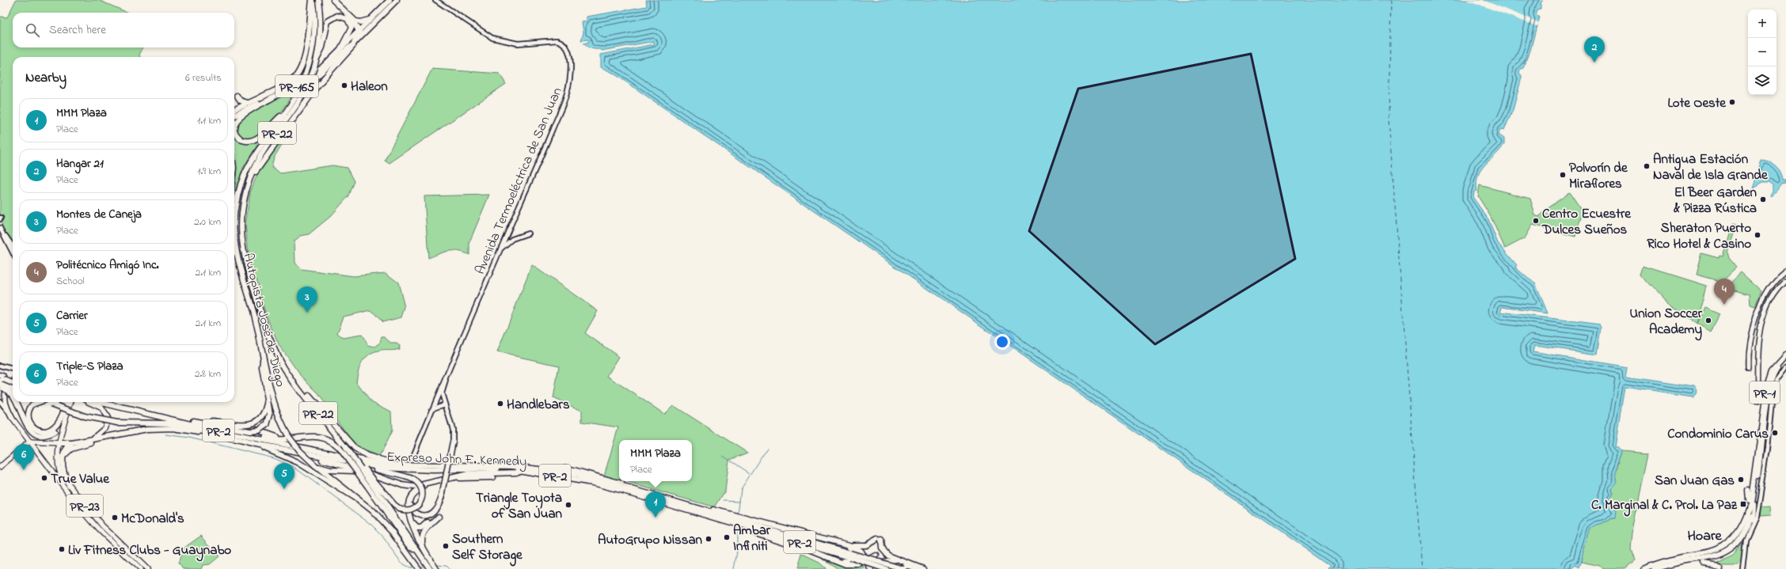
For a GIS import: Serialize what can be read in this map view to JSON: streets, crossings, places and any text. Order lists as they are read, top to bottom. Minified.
{"streets":{"highway":["PR-165","PR-22","Autopista José de Diego","PR-1","PR-2","Expreso John F. Kennedy"],"main road":["PR-23"],"street":["Avenida Termoeléctrica de San Juan"]},"districts":["Hoare"],"places":{"other":["Haleon","Lote Oeste","Antigua Estación Naval de Isla Grande","Polvorín de Miraflores","El Beer Garden & Pizza Rústica","Centro Ecuestre Dulces Sueños","Sheraton Puerto Rico Hotel & Casino","Union Soccer Academy","Handlebars","Condominio Carus","True Value","San Juan Gas","Triangle Toyota of San Juan","McDonald's","Ambar Infiniti","AutoGrupo Nissan","Southern Self Storage","Liv Fitness Clubs - Guaynabo"],"transit":["C. Marginal & C. Prol. La Paz"]},"page":{"map_buttons":["+","−"],"search":"Search here","pins":["2","4","3","6","5","1"],"heading":["Nearby","6 results"],"list":[{"mark":"1","name":"MMM Plaza","note":"Place","value":"1.1 km"},{"mark":"2","name":"Hangar 21","note":"Place","value":"1.9 km"},{"mark":"3","name":"Montes de Caneja","note":"Place","value":"2.0 km"},{"mark":"4","name":"Politécnico Amigó Inc.","note":"School","value":"2.1 km"},{"mark":"5","name":"Carrier","note":"Place","value":"2.1 km"},{"mark":"6","name":"Triple-S Plaza","note":"Place","value":"2.8 km"}],"popup":["MMM Plaza","Place"]}}
